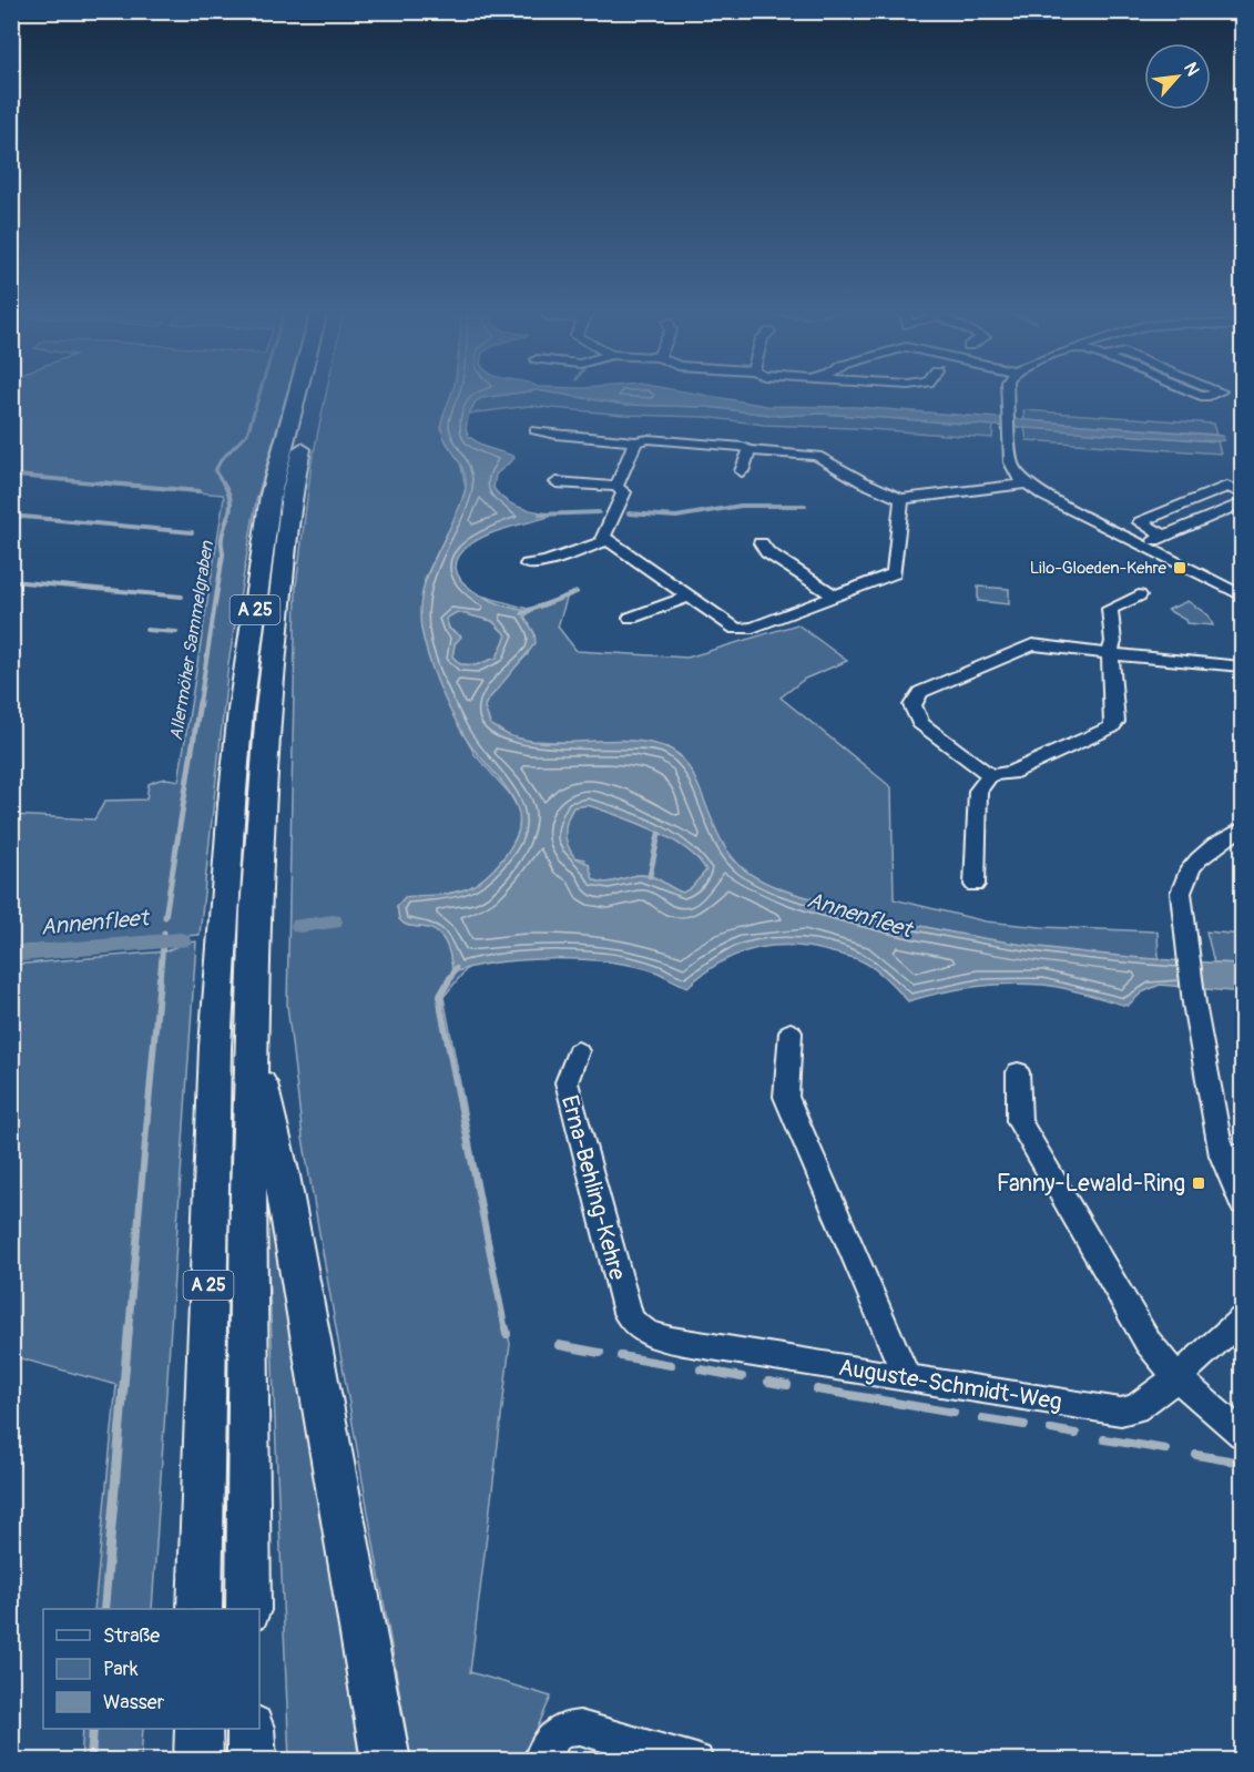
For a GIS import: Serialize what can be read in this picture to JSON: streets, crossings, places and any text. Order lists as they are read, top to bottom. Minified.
{"streets":{"highway":["A 25"],"street":["Erna-Behling-Kehre","Auguste-Schmidt-Weg"]},"crossings":[["Erna-Behling-Kehre","Auguste-Schmidt-Weg"]],"water":["Allermöher Sammelgraben","Annenfleet"],"places":{"transit":["Lilo-Gloeden-Kehre","Fanny-Lewald-Ring"]},"legend":["Straße","Park","Wasser"],"north":"top right"}
